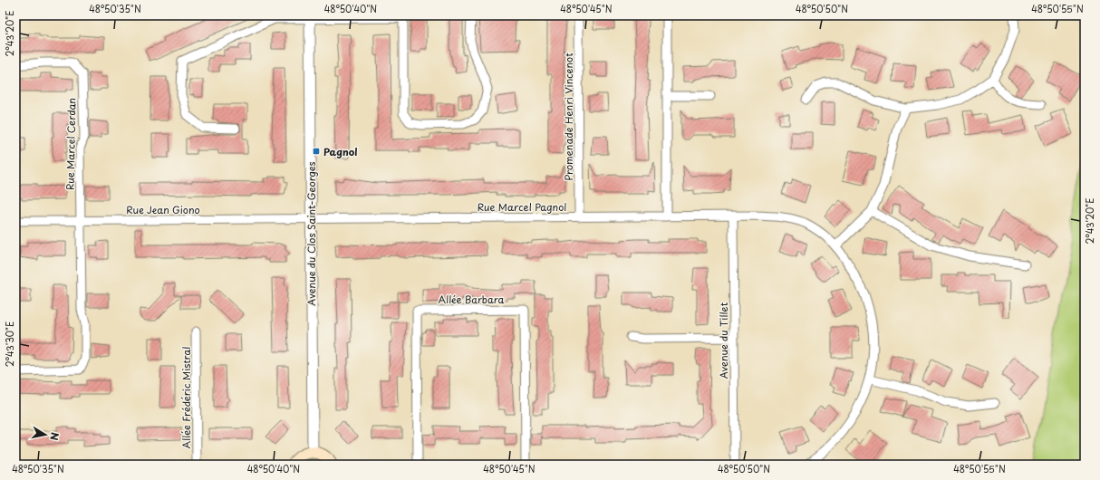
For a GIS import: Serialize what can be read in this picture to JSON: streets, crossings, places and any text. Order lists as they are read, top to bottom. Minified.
{"streets":{"street":["Promenade Henri Vincenot","Rue Marcel Cerdan","Rue Marcel Pagnol","Rue Jean Giono","Avenue du Clos Saint-Georges","Allée Barbara","Avenue du Tillet","Allée Frédéric Mistral"]},"crossings":[["Promenade Henri Vincenot","Rue Marcel Pagnol"],["Rue Marcel Cerdan","Rue Jean Giono"],["Rue Marcel Pagnol","Rue Jean Giono"],["Rue Marcel Pagnol","Avenue du Clos Saint-Georges"],["Rue Marcel Pagnol","Avenue du Tillet"],["Rue Jean Giono","Avenue du Clos Saint-Georges"]],"places":{"transit":["Pagnol"]},"north":"right","coordinates":["48°50'35\"N","48°50'40\"N","48°50'45\"N","48°50'50\"N","48°50'55\"N","2°43'20\"E","2°43'30\"E"]}
